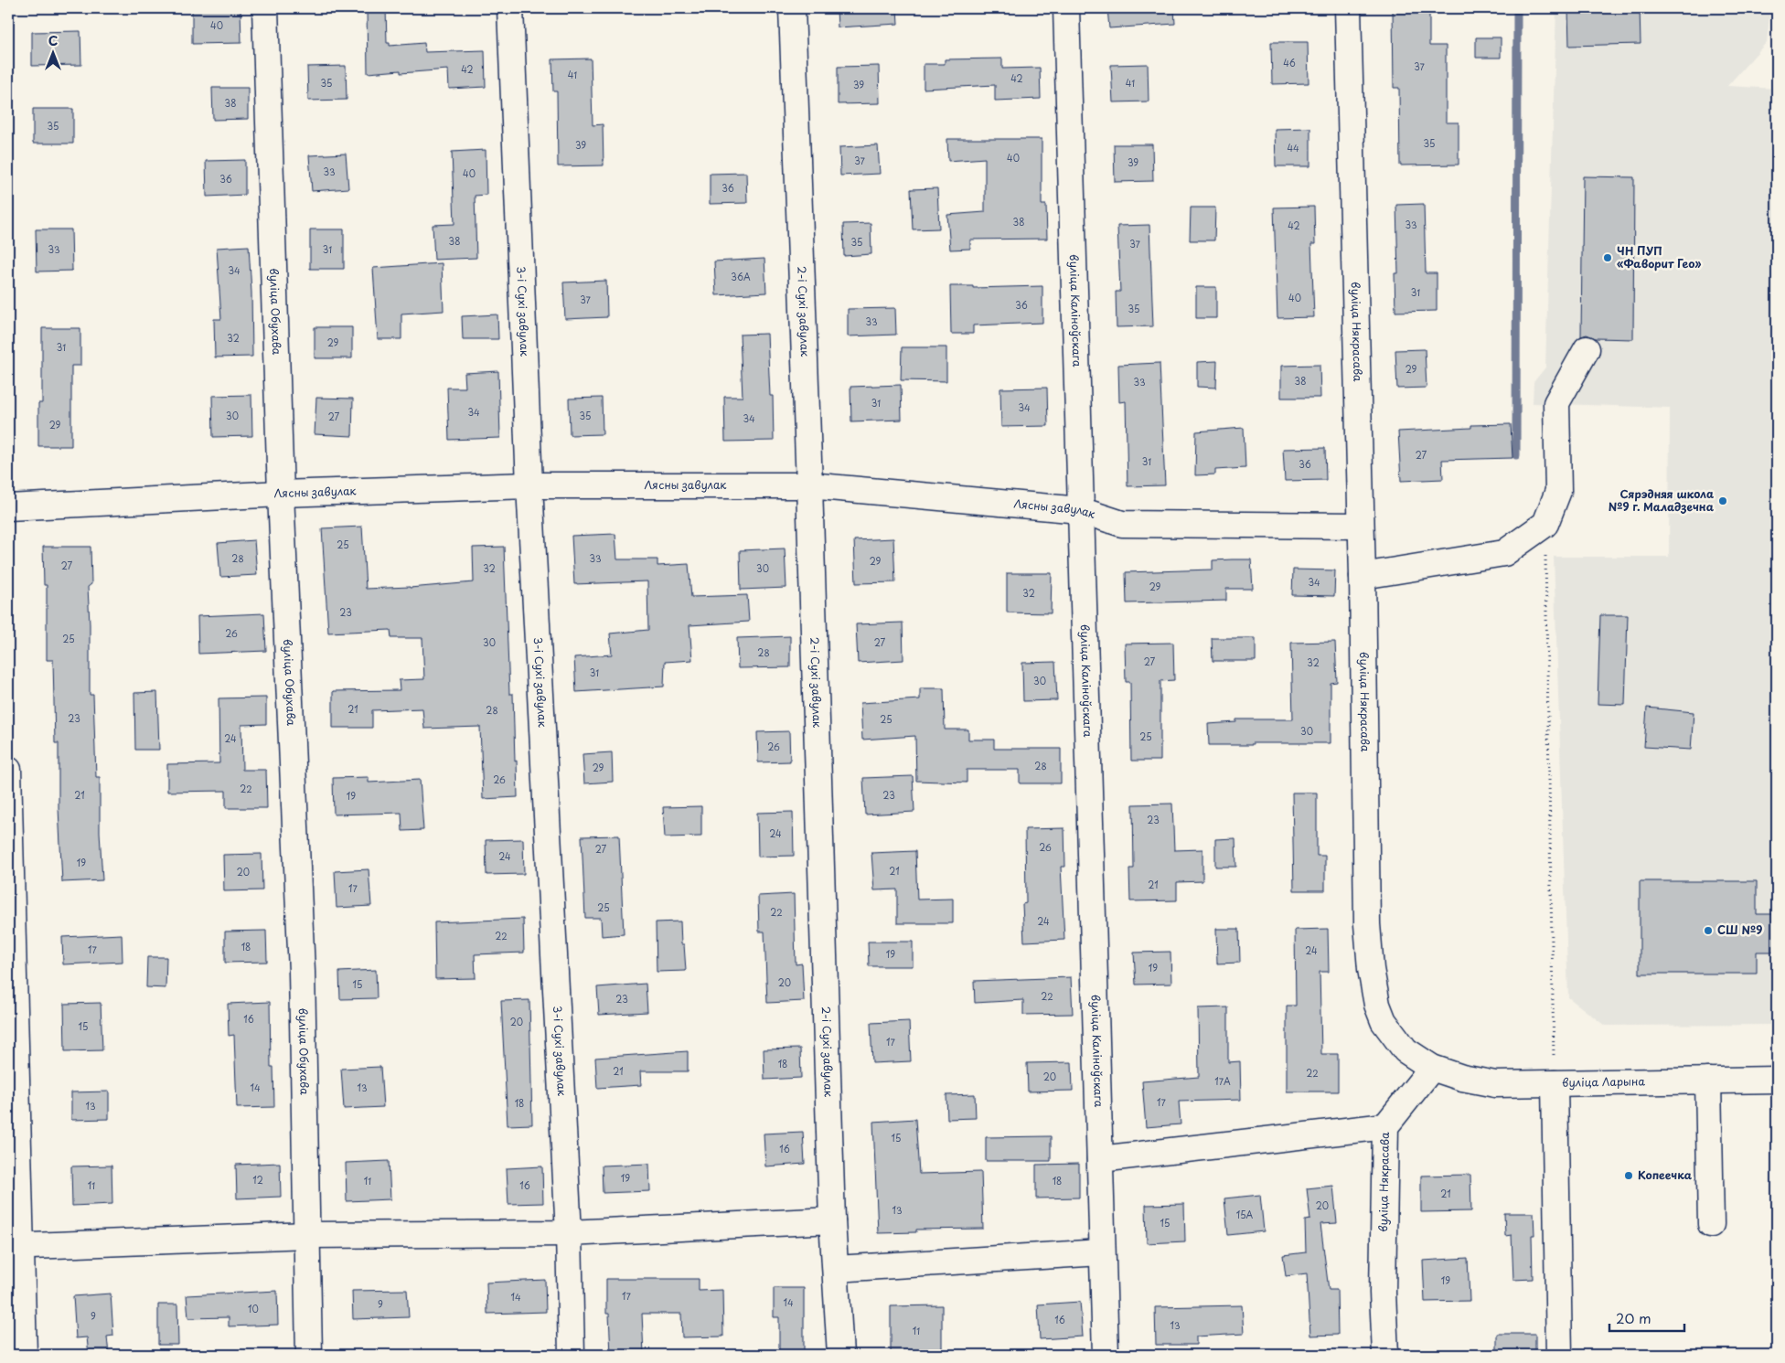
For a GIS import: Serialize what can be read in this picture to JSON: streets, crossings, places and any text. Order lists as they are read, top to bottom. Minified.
{"streets":{"street":["вуліца Обухава","3-і Сухі завулак","2-і Сухі завулак","вуліца Каліноўскага","вуліца Някрасава","Лясны завулак","вуліца Ларына"]},"crossings":[["вуліца Обухава","Лясны завулак"],["3-і Сухі завулак","Лясны завулак"],["2-і Сухі завулак","Лясны завулак"],["вуліца Каліноўскага","Лясны завулак"],["вуліца Някрасава","Лясны завулак"],["вуліца Някрасава","вуліца Ларына"]],"places":["ЧН ПУП «Фаворит Гео»","Сярэдняя школа №9 г. Маладзечна","СШ №9","Копеечка"],"house_numbers":["40","46","37","42","41","42","35","41","39","38","35","35","39","44","40","37","39","33","40","36","36","38","33","42","38","35","37","33","31","34","36А","31","40","37","36","35","33","32","29","31","29","38","33","31","34","34","30","35","27","34","29","27","31","36","25","28","33","29","27","32","30","34","29","32","23","26","25","30","27","28","27","32","31","30","21","28","23","25","30","25","24","26","28","29","26","22","21","23","19","23","24","26","27","24","19","21","20","21","17","25","22","24","22","18","17","24","19","19","20","15","22","23","16","20","15","17","18","21","22","20","17А","14","13","17","18","13","15","16","19","12","11","18","11","16","21","20","13","15А","15","19","17","14","14","9","10","9","16","13","11"],"scale_bar":"20 m","north":"top"}
